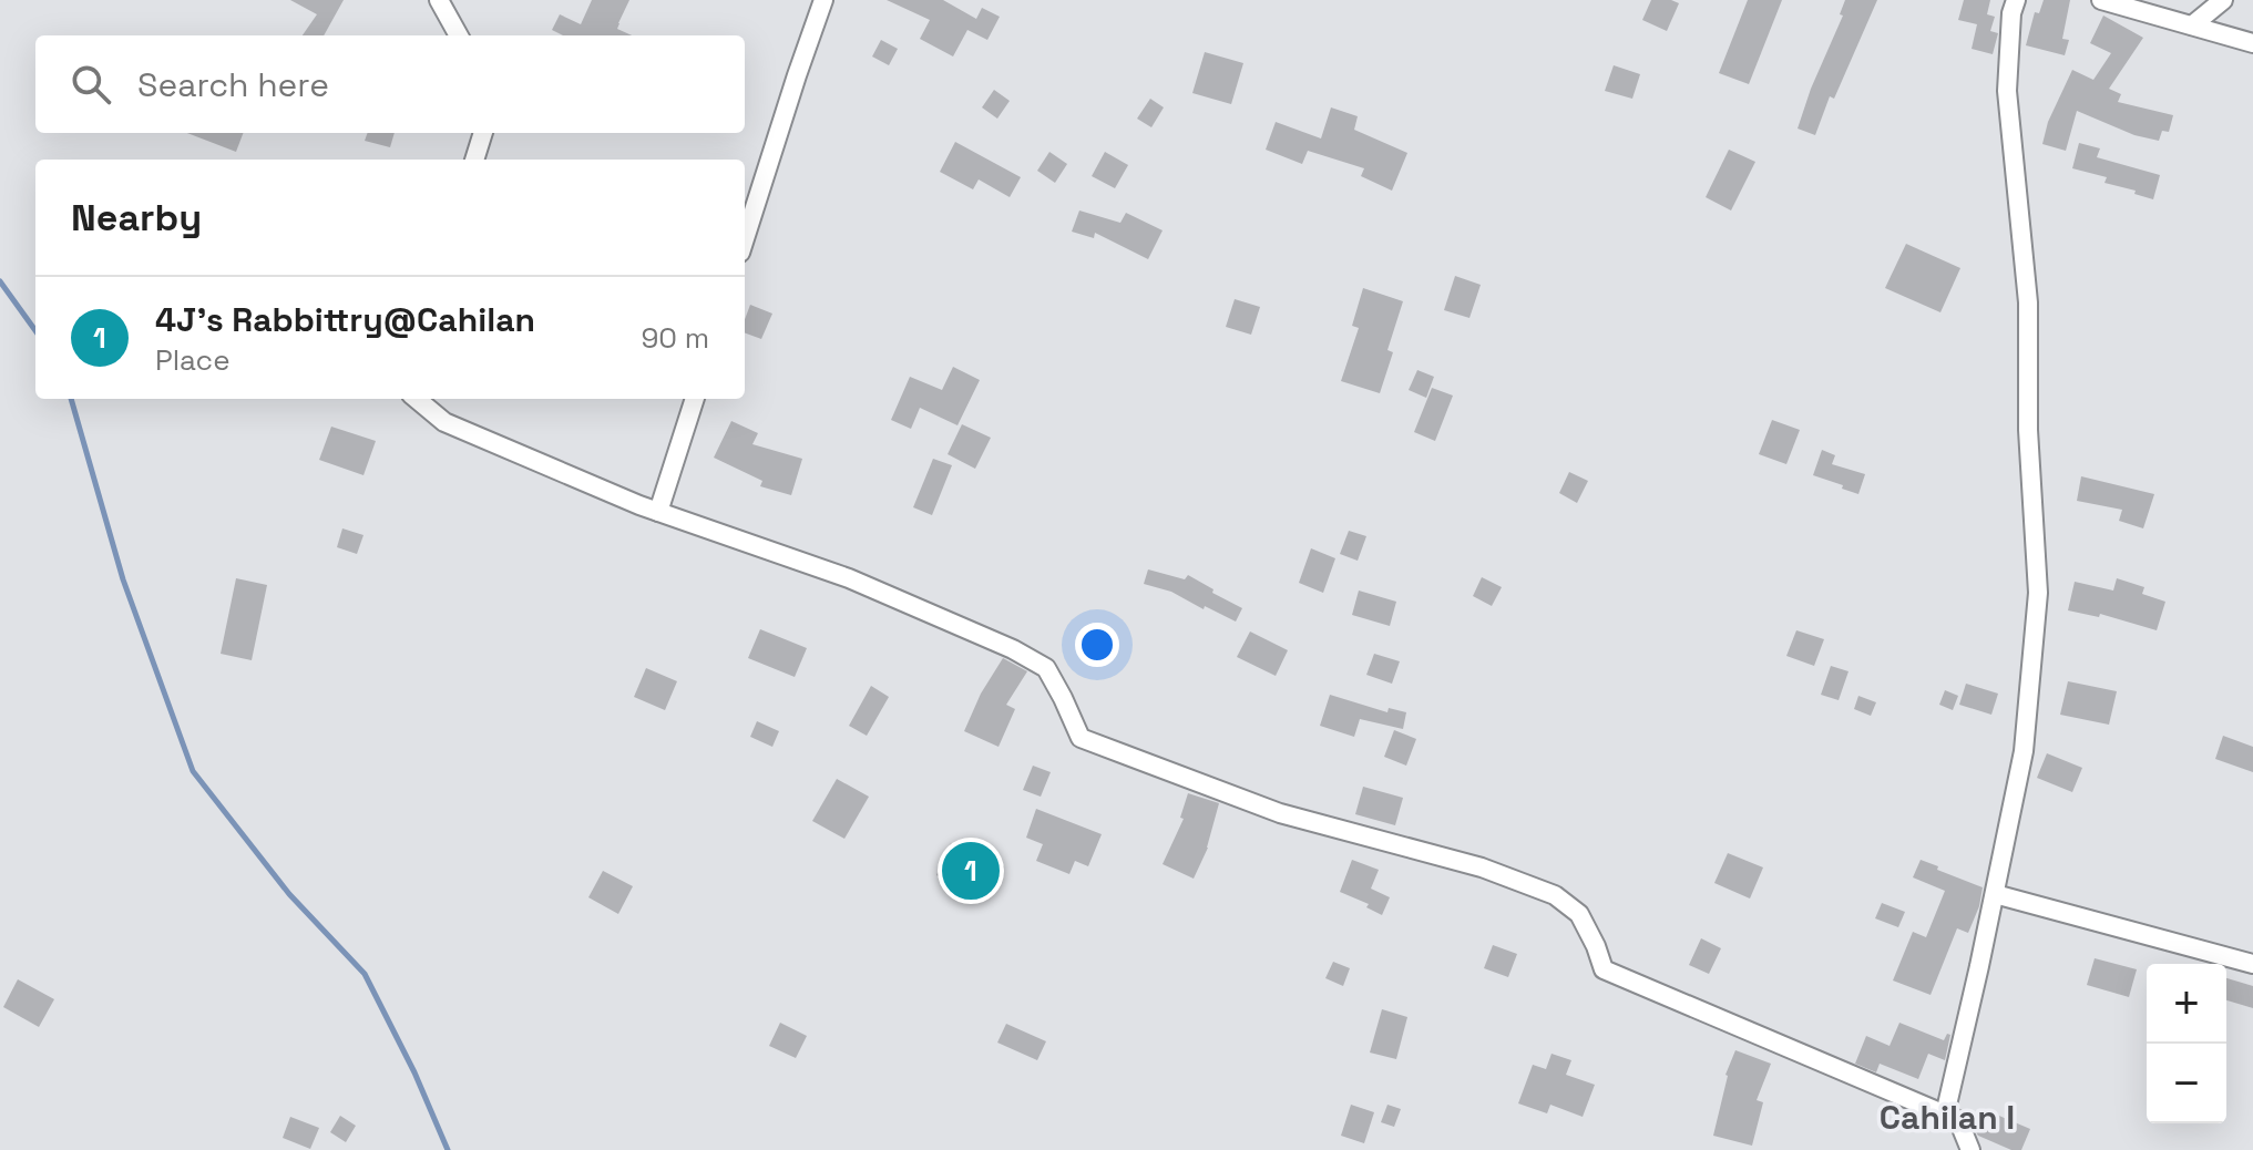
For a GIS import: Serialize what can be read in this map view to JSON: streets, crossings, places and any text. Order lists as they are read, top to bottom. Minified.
{"districts":["Cahilan I"],"page":{"search":"Search here","heading":"Nearby","list":[{"mark":"1","name":"4J's Rabbittry@Cahilan","note":"Place","value":"90 m"}],"pins":"1","map_buttons":["+","−"]}}
